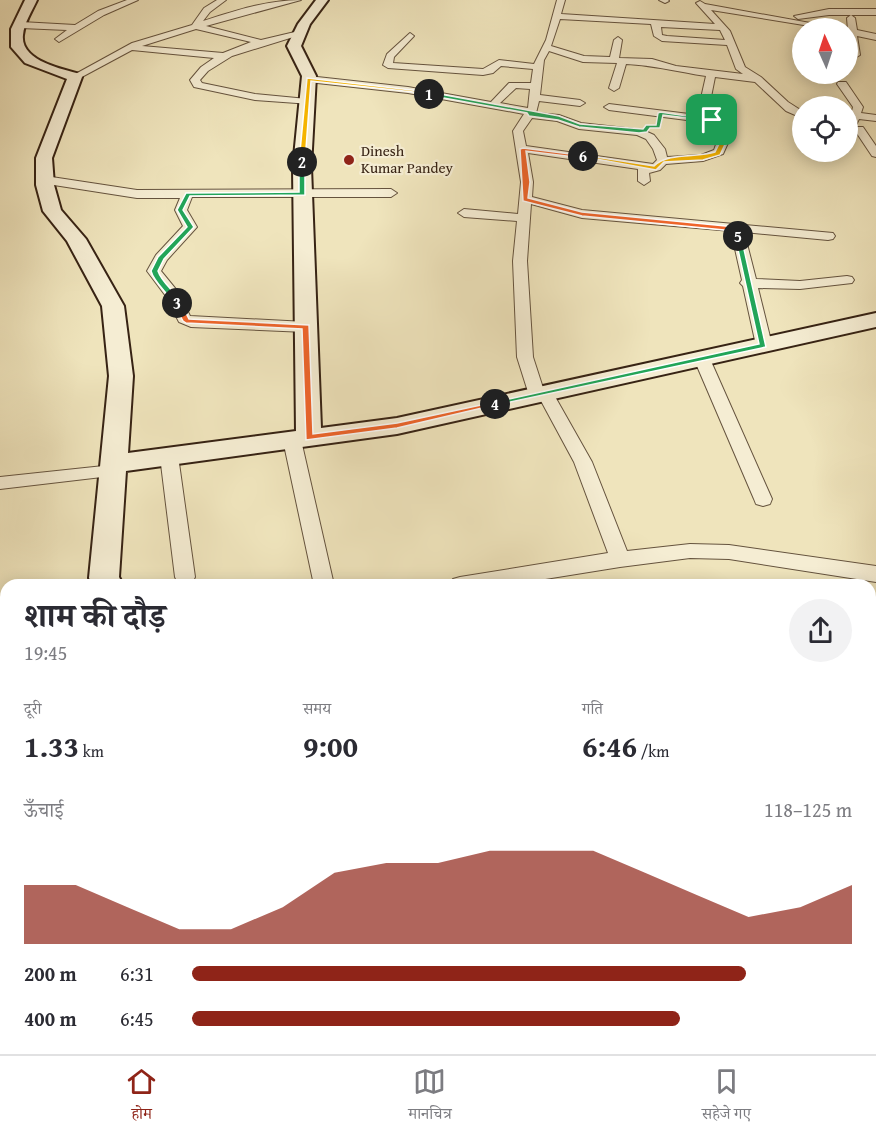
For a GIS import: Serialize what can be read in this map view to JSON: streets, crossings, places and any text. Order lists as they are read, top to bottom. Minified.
{"places":["Dinesh Kumar Pandey"],"north":"top","page":{"pins":["1","6","2","5","3","4"],"heading":["शाम की दौड़","19:45"],"stats":[["दूरी","1.33 km"],["समय","9:00"],["गति","6:46 /km"]],"chart":["ऊँचाई","118–125 m"],"list":[{"name":"200 m","note":"6:31"},{"name":"400 m","note":"6:45"}],"tabs":["होम","मानचित्र","सहेजे गए"]}}
